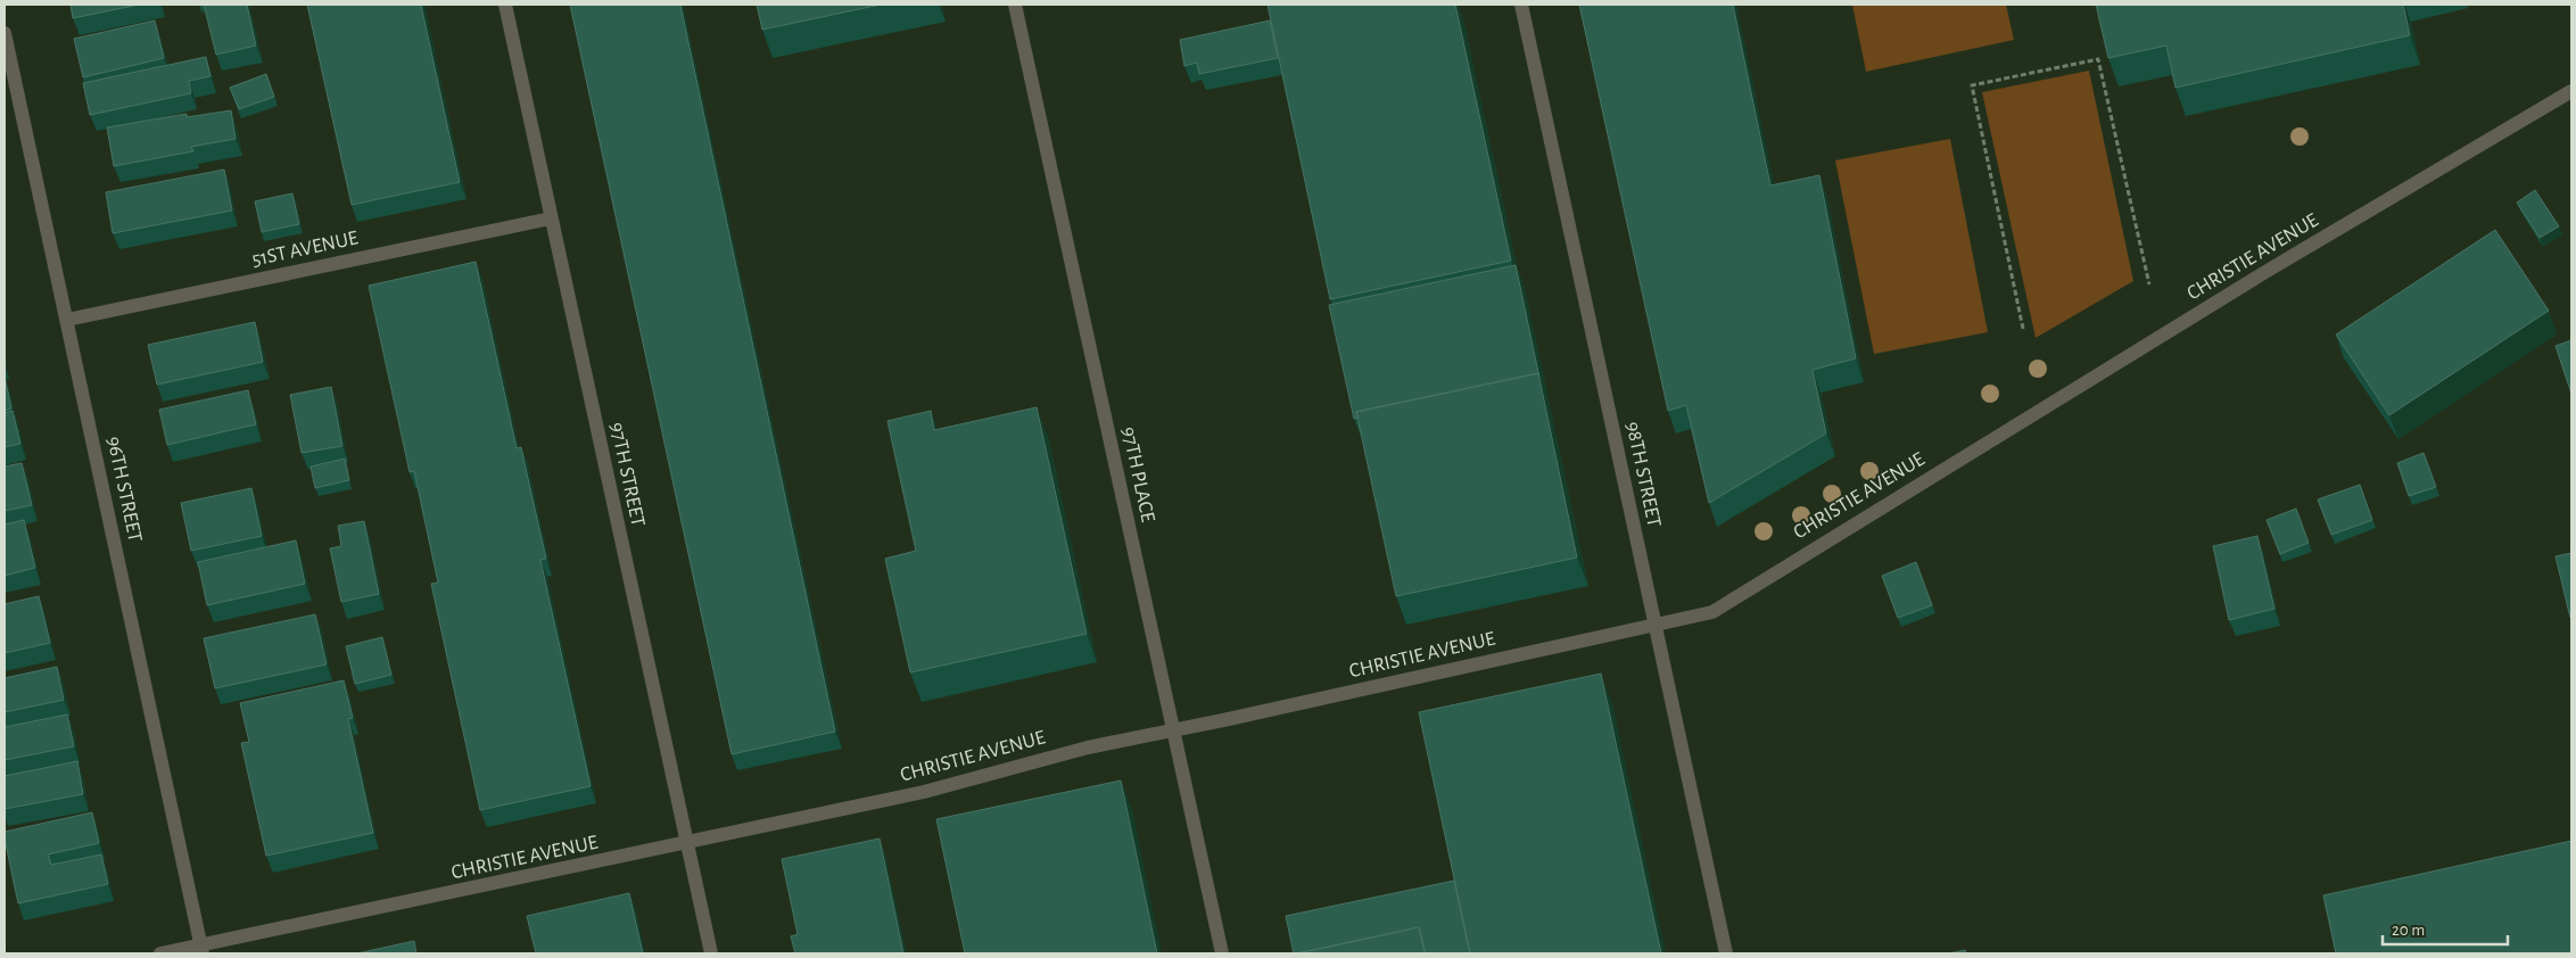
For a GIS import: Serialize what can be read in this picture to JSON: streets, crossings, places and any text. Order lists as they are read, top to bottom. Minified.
{"streets":{"street":["51ST AVENUE","CHRISTIE AVENUE","97TH STREET","97TH PLACE","98TH STREET","96TH STREET"]},"crossings":[["51ST AVENUE","97TH STREET"],["51ST AVENUE","96TH STREET"],["CHRISTIE AVENUE","97TH STREET"],["CHRISTIE AVENUE","97TH PLACE"],["CHRISTIE AVENUE","98TH STREET"],["CHRISTIE AVENUE","96TH STREET"]],"scale_bar":"20 m"}
